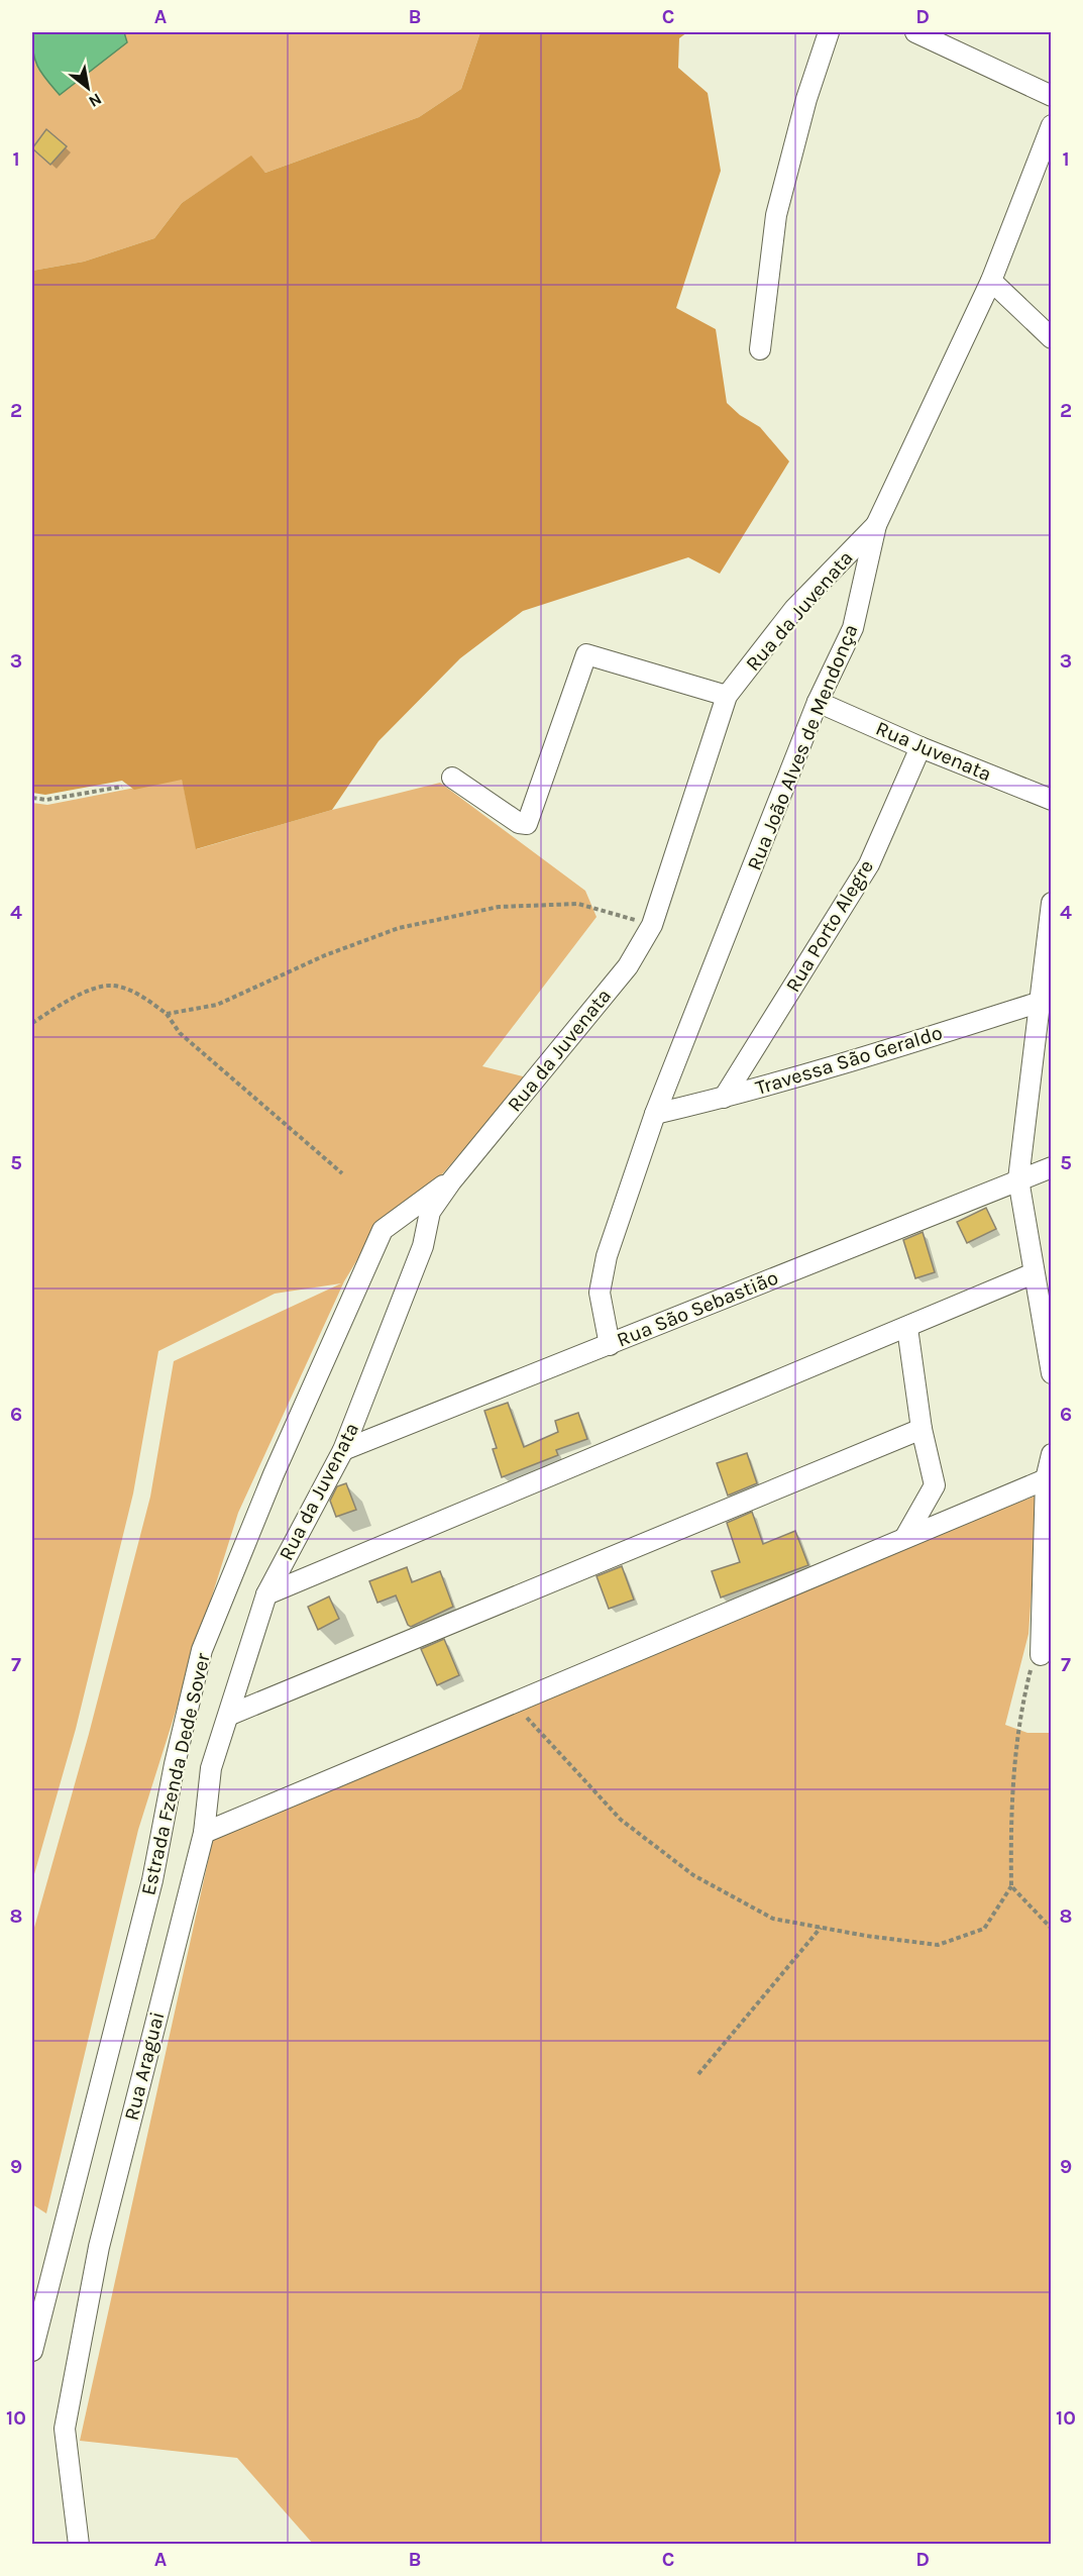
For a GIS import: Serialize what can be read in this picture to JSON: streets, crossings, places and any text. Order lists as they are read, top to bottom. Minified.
{"streets":{"street":["Rua da Juvenata","Rua João Alves de Mendonça","Rua Juvenata","Rua Porto Alegre","Travessa São Geraldo","Rua São Sebastião","Estrada Fzenda Dede Sover","Rua Araguai"]},"crossings":[["Rua da Juvenata","Rua João Alves de Mendonça"],["Rua da Juvenata","Rua São Sebastião"],["Rua da Juvenata","Estrada Fzenda Dede Sover"],["Rua da Juvenata","Rua Araguai"],["Rua João Alves de Mendonça","Rua Juvenata"],["Rua João Alves de Mendonça","Travessa São Geraldo"],["Rua João Alves de Mendonça","Rua São Sebastião"],["Rua Juvenata","Rua Porto Alegre"],["Rua Porto Alegre","Travessa São Geraldo"]],"north":"bottom right","grid":{"columns":["A","B","C","D"],"rows":["1","2","3","4","5","6","7","8","9","10"]}}
